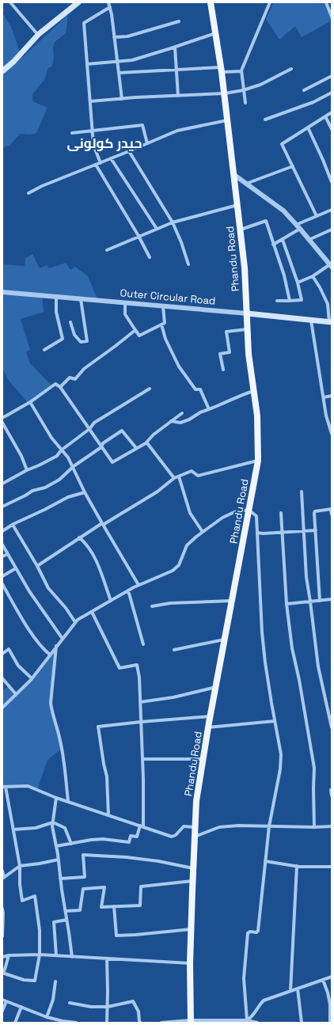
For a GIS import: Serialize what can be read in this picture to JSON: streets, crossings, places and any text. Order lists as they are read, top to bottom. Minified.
{"streets":{"main road":["Phandu Road","Outer Circular Road"]},"crossings":[["Phandu Road","Outer Circular Road"]],"districts":["حیدر کولونی"]}
